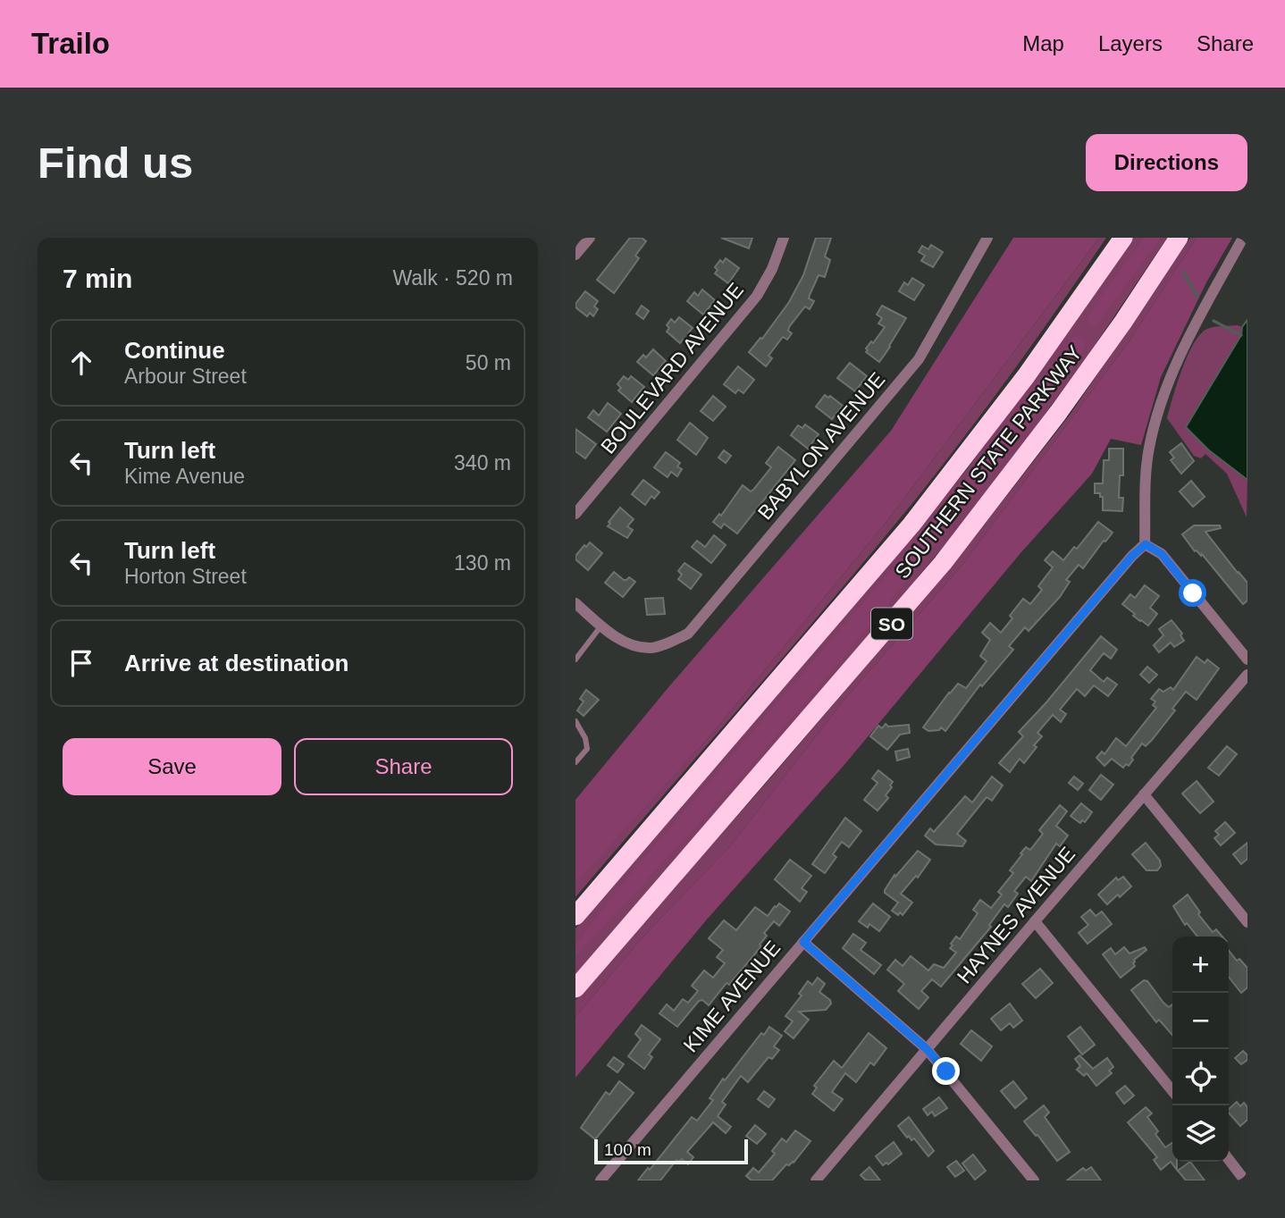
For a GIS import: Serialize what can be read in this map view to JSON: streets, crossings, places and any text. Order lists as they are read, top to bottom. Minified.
{"streets":{"highway":["SOUTHERN STATE PARKWAY","SO"],"street":["BOULEVARD AVENUE","BABYLON AVENUE","HAYNES AVENUE","KIME AVENUE"]},"scale_bar":"100 m","page":{"header":"Trailo","nav":["Map","Layers","Share"],"buttons":["Directions",["Save","Share"]],"title":"Find us","heading":["7 min","Walk · 520 m"],"list":[["Continue","Arbour Street","50 m"],["Turn left","Kime Avenue","340 m"],["Turn left","Horton Street","130 m"],"Arrive at destination"],"map_buttons":["+","−"],"scale":"100 m"}}
